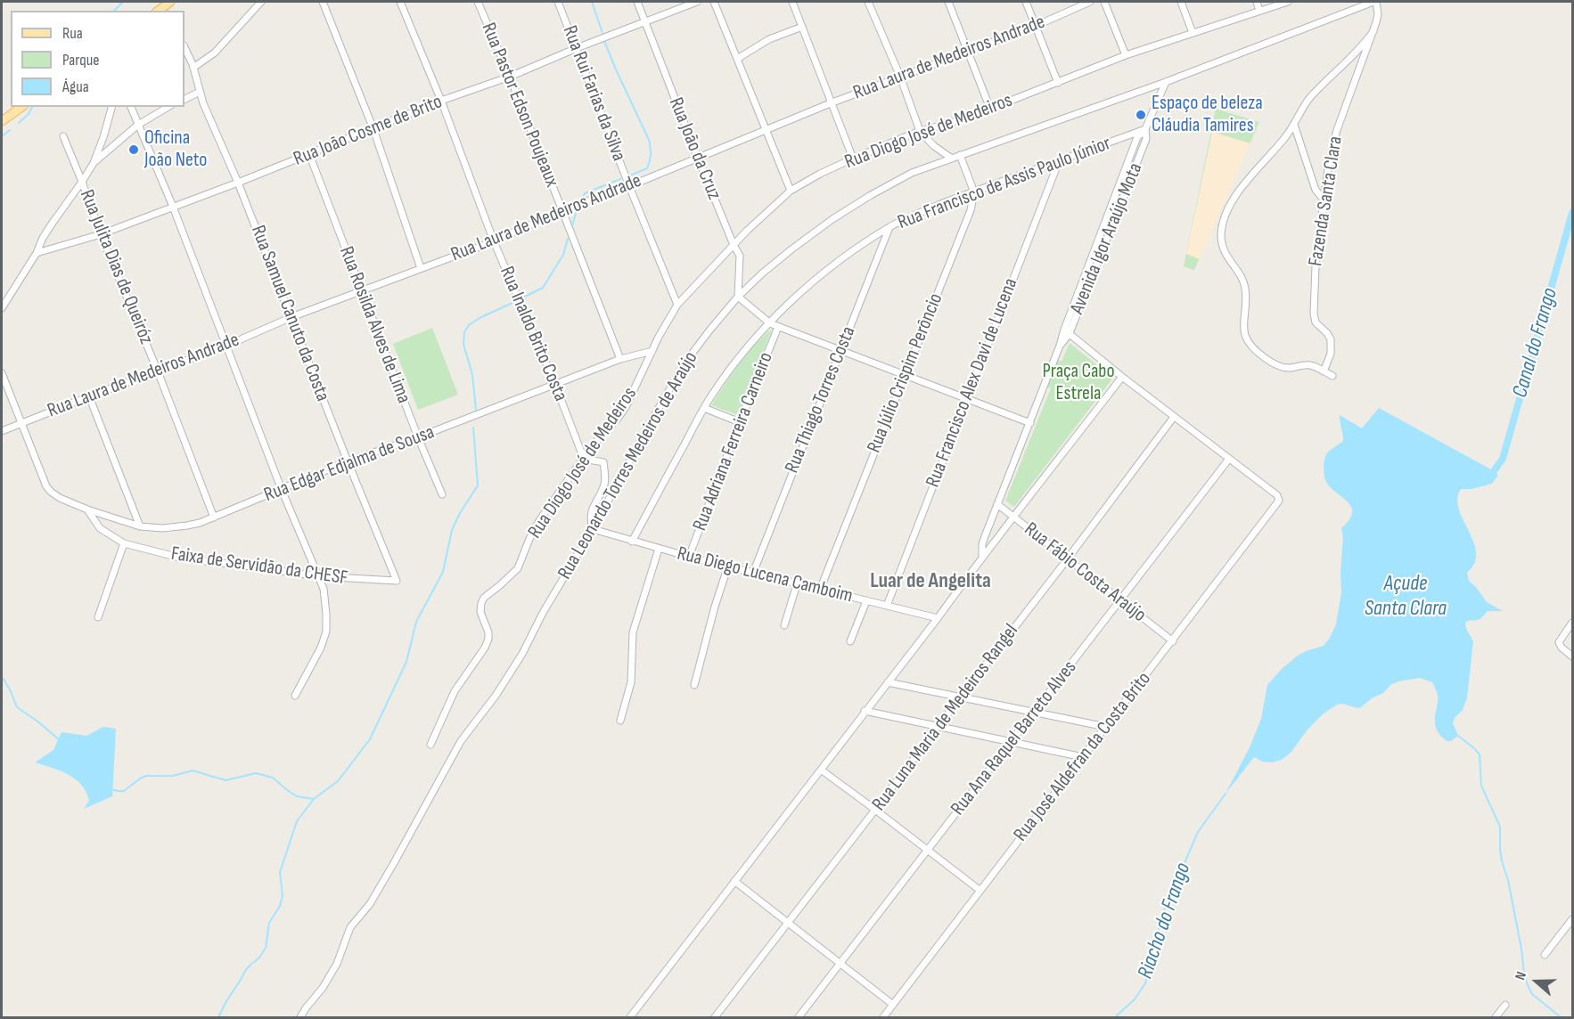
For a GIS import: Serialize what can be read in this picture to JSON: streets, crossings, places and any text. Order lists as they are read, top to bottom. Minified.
{"streets":{"street":["Rua Laura de Medeiros Andrade","Rua Rui Farias da Silva","Rua Pastor Edson Poujeaux","Rua João Cosme de Brito","Rua Diogo José de Medeiros","Rua João da Cruz","Rua Francisco de Assis Paulo Júnior","Fazenda Santa Clara","Avenida Igor Araújo Mota","Rua Julita Dias de Queiróz","Rua Samuel Canuto da Costa","Rua Rosilda Alves de Lima","Rua Inaldo Brito Costa","Rua Júlio Crispim Perôncio","Rua Francisco Alex Davi de Lucena","Rua Thiago Torres Costa","Rua Adriana Ferreira Carneiro","Rua Edgar Edjalma de Sousa","Rua Leonardo Torres Medeiros de Araújo","Faixa de Servidão da CHESF","Rua Fábio Costa Araújo","Rua Diego Lucena Camboim","Rua Luna Maria de Medeiros Rangel","Rua Ana Raquel Barreto Alves","Rua José Aldefran da Costa Brito"]},"crossings":[["Rua Laura de Medeiros Andrade","Rua Rui Farias da Silva"],["Rua Laura de Medeiros Andrade","Rua Pastor Edson Poujeaux"],["Rua Laura de Medeiros Andrade","Rua João da Cruz"],["Rua Laura de Medeiros Andrade","Rua Julita Dias de Queiróz"],["Rua Laura de Medeiros Andrade","Rua Samuel Canuto da Costa"],["Rua Laura de Medeiros Andrade","Rua Rosilda Alves de Lima"],["Rua Laura de Medeiros Andrade","Rua Inaldo Brito Costa"],["Rua Laura de Medeiros Andrade","Rua Edgar Edjalma de Sousa"],["Rua Rui Farias da Silva","Rua João Cosme de Brito"],["Rua Rui Farias da Silva","Rua Diogo José de Medeiros"],["Rua Pastor Edson Poujeaux","Rua João Cosme de Brito"],["Rua Pastor Edson Poujeaux","Rua Edgar Edjalma de Sousa"],["Rua João Cosme de Brito","Rua João da Cruz"],["Rua João Cosme de Brito","Rua Julita Dias de Queiróz"],["Rua João Cosme de Brito","Rua Samuel Canuto da Costa"],["Rua João Cosme de Brito","Rua Rosilda Alves de Lima"],["Rua João Cosme de Brito","Rua Inaldo Brito Costa"],["Rua Diogo José de Medeiros","Rua João da Cruz"],["Rua Diogo José de Medeiros","Rua Inaldo Brito Costa"],["Rua Diogo José de Medeiros","Rua Edgar Edjalma de Sousa"],["Rua João da Cruz","Rua Leonardo Torres Medeiros de Araújo"],["Rua Francisco de Assis Paulo Júnior","Avenida Igor Araújo Mota"],["Rua Francisco de Assis Paulo Júnior","Rua Júlio Crispim Perôncio"],["Rua Francisco de Assis Paulo Júnior","Rua Francisco Alex Davi de Lucena"],["Rua Francisco de Assis Paulo Júnior","Rua Thiago Torres Costa"],["Rua Francisco de Assis Paulo Júnior","Rua Diego Lucena Camboim"],["Fazenda Santa Clara","Rua Leonardo Torres Medeiros de Araújo"],["Avenida Igor Araújo Mota","Rua Leonardo Torres Medeiros de Araújo"],["Avenida Igor Araújo Mota","Rua Fábio Costa Araújo"],["Rua Julita Dias de Queiróz","Rua Edgar Edjalma de Sousa"],["Rua Samuel Canuto da Costa","Rua Edgar Edjalma de Sousa"],["Rua Samuel Canuto da Costa","Faixa de Servidão da CHESF"],["Rua Rosilda Alves de Lima","Rua Edgar Edjalma de Sousa"],["Rua Inaldo Brito Costa","Rua Edgar Edjalma de Sousa"],["Rua Júlio Crispim Perôncio","Rua Diego Lucena Camboim"],["Rua Francisco Alex Davi de Lucena","Rua Diego Lucena Camboim"],["Rua Thiago Torres Costa","Rua Diego Lucena Camboim"],["Rua Adriana Ferreira Carneiro","Rua Diego Lucena Camboim"],["Rua Edgar Edjalma de Sousa","Faixa de Servidão da CHESF"],["Rua Leonardo Torres Medeiros de Araújo","Rua Diego Lucena Camboim"],["Rua Fábio Costa Araújo","Rua Luna Maria de Medeiros Rangel"],["Rua Fábio Costa Araújo","Rua Ana Raquel Barreto Alves"],["Rua Fábio Costa Araújo","Rua José Aldefran da Costa Brito"],["Rua Ana Raquel Barreto Alves","Rua José Aldefran da Costa Brito"]],"districts":["Luar de Angelita"],"water":["Canal do Frango","Açude Santa Clara","Riacho do Frango"],"parks":["Praça Cabo Estrela"],"places":["Espaço de beleza Cláudia Tamires","Oficina João Neto"],"legend":["Rua","Parque","Água"],"north":"left"}
